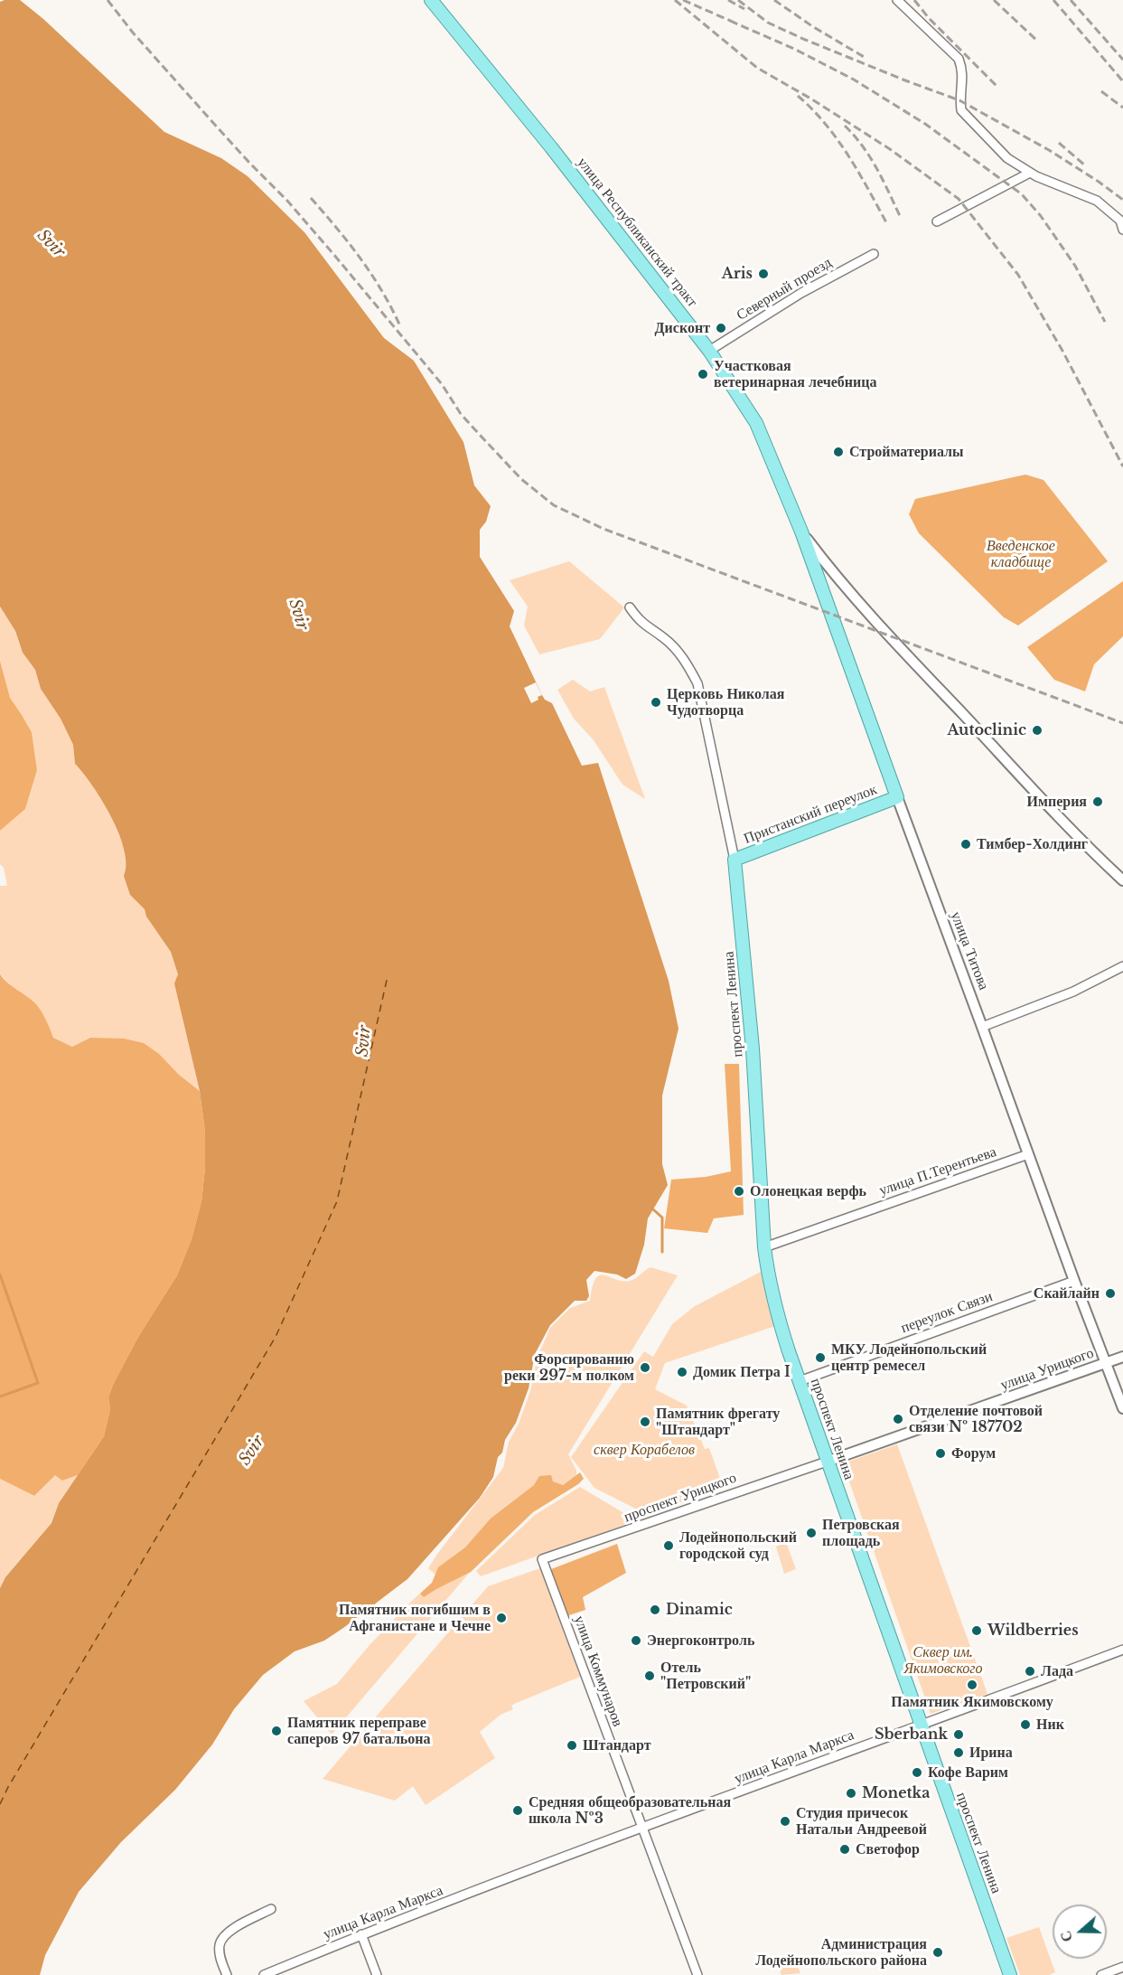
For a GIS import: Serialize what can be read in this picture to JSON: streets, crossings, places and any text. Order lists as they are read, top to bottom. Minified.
{"streets":{"main road":["улица Республиканский тракт","Пристанский переулок","улица Титова","проспект Ленина"],"street":["Северный проезд","улица П.Терентьева","переулок Связи","улица Урицкого","проспект Урицкого","улица Коммунаров","улица Карла Маркса"]},"crossings":[["улица Республиканский тракт","Северный проезд"],["улица Республиканский тракт","улица Титова"],["Пристанский переулок","улица Титова"],["Пристанский переулок","проспект Ленина"],["улица Титова","улица П.Терентьева"],["улица Титова","переулок Связи"],["улица Титова","улица Урицкого"],["проспект Ленина","улица П.Терентьева"],["проспект Ленина","переулок Связи"],["проспект Ленина","улица Урицкого"],["проспект Ленина","проспект Урицкого"],["проспект Ленина","улица Карла Маркса"],["улица Урицкого","проспект Урицкого"],["проспект Урицкого","улица Коммунаров"],["улица Коммунаров","улица Карла Маркса"]],"water":["Svir"],"parks":["Введенское кладбище","сквер Корабелов","Сквер им. Якимовского"],"places":["Aris","Дисконт","Участковая ветеринарная лечебница","Стройматериалы","Церковь Николая Чудотворца","Autoclinic","Империя","Тимбер-Холдинг","Олонецкая верфь","Скайлайн","МКУ Лодейнопольский центр ремесел","Форсированию реки 297-м полком","Домик Петра I","Отделение почтовой связи № 187702","Памятник фрегату \"Штандарт\"","Форум","Петровская площадь","Лодейнопольский городской суд","Dinamic","Памятник погибшим в Афганистане и Чечне","Wildberries","Энергоконтроль","Лада","Отель \"Петровский\"","Памятник Якимовскому","Ник","Памятник переправе саперов 97 батальона","Sberbank","Штандарт","Ирина","Кофе Варим","Monetka","Средняя общеобразовательная школа №3","Студия причесок Натальи Андреевой","Светофор","Администрация Лодейнопольского района"],"north":"left"}
